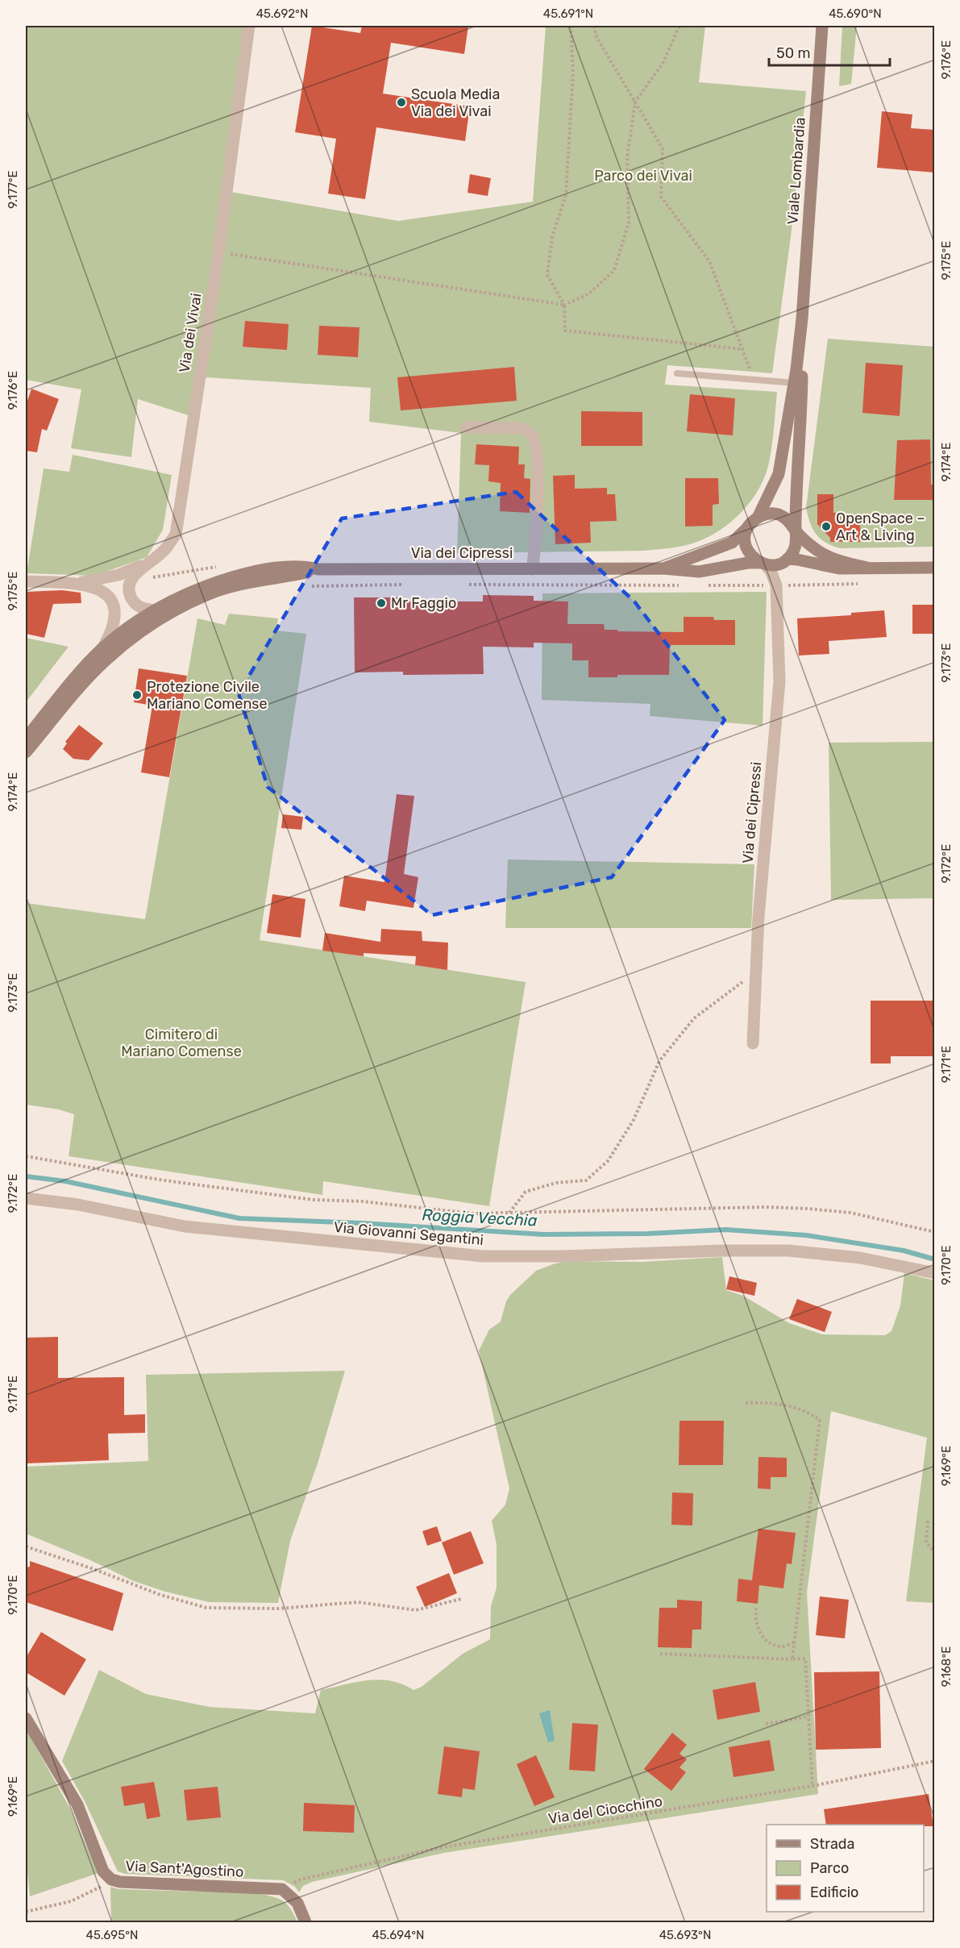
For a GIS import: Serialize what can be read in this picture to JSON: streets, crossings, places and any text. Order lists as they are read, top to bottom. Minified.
{"streets":{"main road":["Viale Lombardia","Via dei Cipressi","Via Sant'Agostino"],"street":["Via dei Vivai","Via Giovanni Segantini"],"path":["Via del Ciocchino"]},"crossings":[["Viale Lombardia","Via dei Cipressi"],["Via dei Vivai","Via dei Cipressi"],["Via del Ciocchino","Via Sant'Agostino"]],"water":["Roggia Vecchia"],"parks":["Parco dei Vivai","Cimitero di Mariano Comense"],"places":["Scuola Media Via dei Vivai","OpenSpace – Art & Living","Mr Faggio","Protezione Civile Mariano Comense"],"legend":["Strada","Parco","Edificio"],"scale_bar":"50 m","coordinates":["45.692°N","45.691°N","45.690°N","9.176°E","9.177°E","9.175°E","9.174°E","9.173°E","9.172°E","9.171°E","9.170°E","9.169°E","9.168°E","45.695°N","45.694°N","45.693°N"]}
